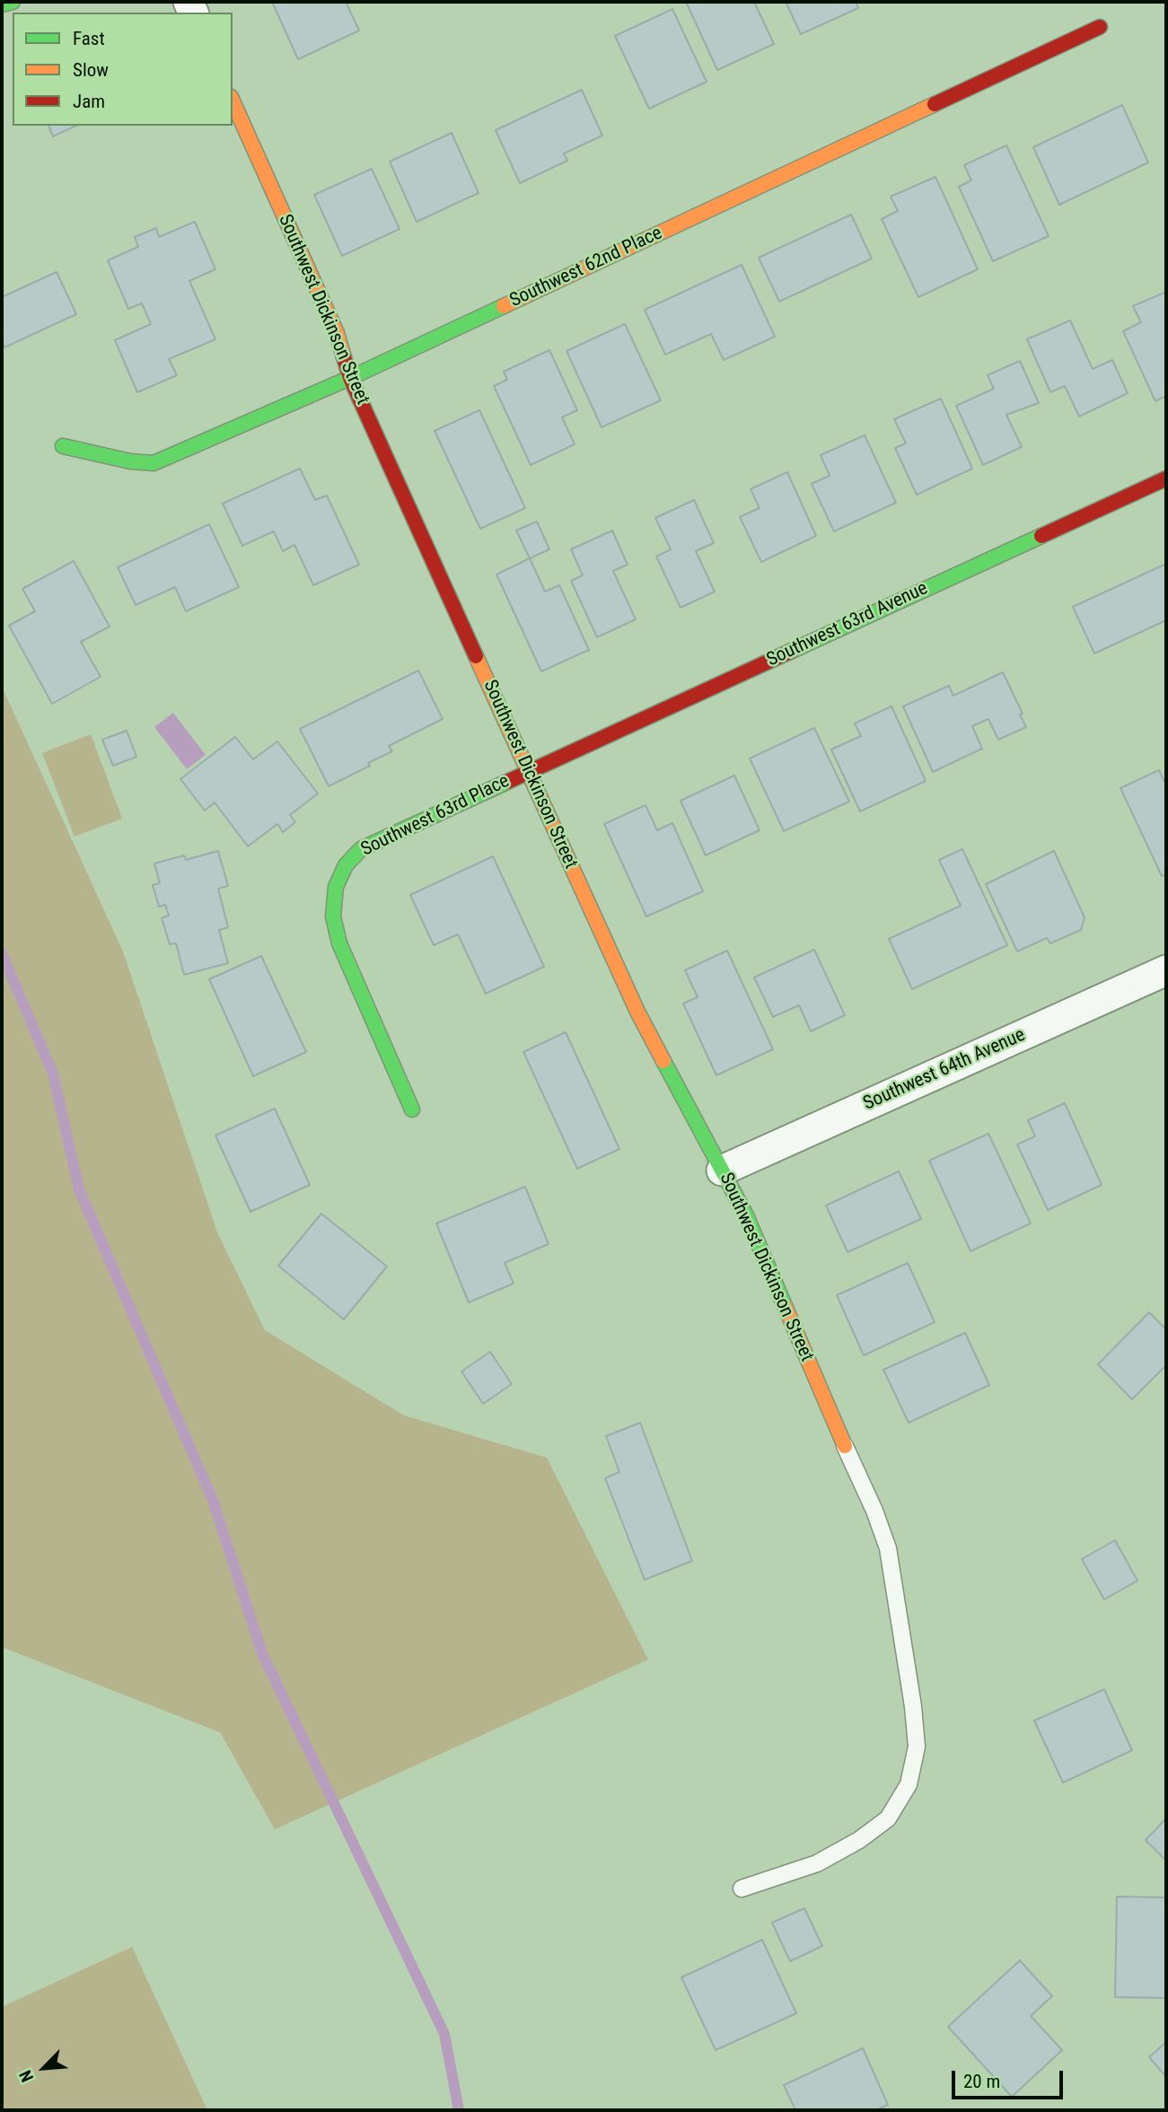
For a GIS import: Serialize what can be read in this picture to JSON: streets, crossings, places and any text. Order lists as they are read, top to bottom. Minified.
{"streets":{"street":["Southwest 62nd Place","Southwest Dickinson Street","Southwest 63rd Avenue","Southwest 63rd Place","Southwest 64th Avenue"]},"crossings":[["Southwest 62nd Place","Southwest Dickinson Street"],["Southwest Dickinson Street","Southwest 63rd Avenue"],["Southwest Dickinson Street","Southwest 63rd Place"],["Southwest Dickinson Street","Southwest 64th Avenue"],["Southwest 63rd Avenue","Southwest 63rd Place"]],"legend":["Fast","Slow","Jam"],"scale_bar":"20 m","north":"bottom left"}
